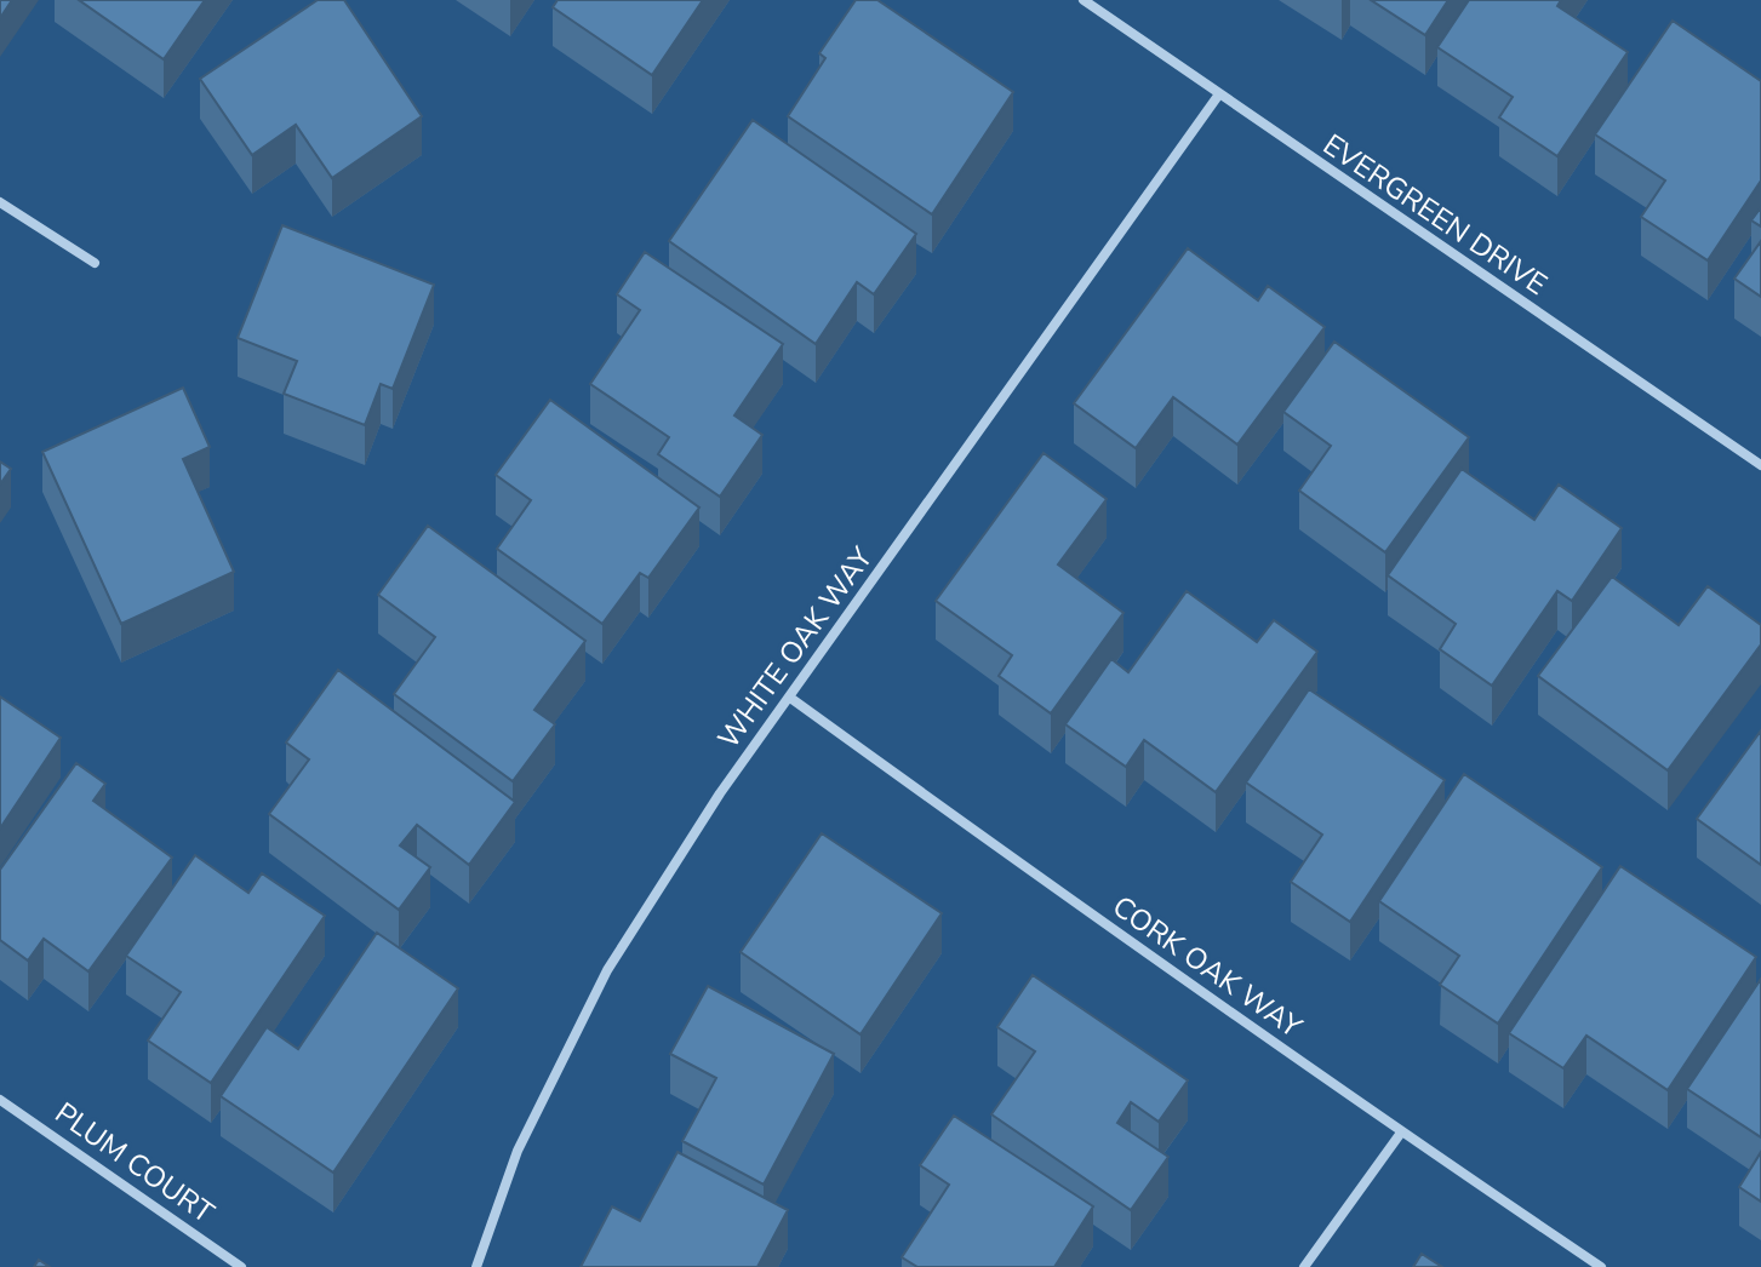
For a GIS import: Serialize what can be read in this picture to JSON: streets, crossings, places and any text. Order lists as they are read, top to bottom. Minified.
{"streets":{"street":["EVERGREEN DRIVE","WHITE OAK WAY","CORK OAK WAY","PLUM COURT"]},"crossings":[["EVERGREEN DRIVE","WHITE OAK WAY"],["WHITE OAK WAY","CORK OAK WAY"]]}
